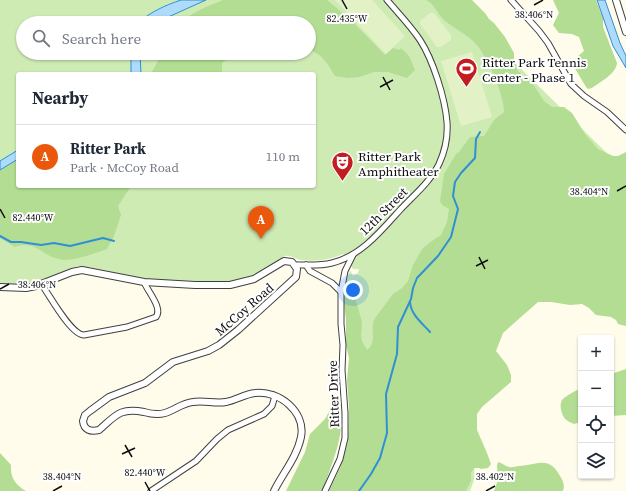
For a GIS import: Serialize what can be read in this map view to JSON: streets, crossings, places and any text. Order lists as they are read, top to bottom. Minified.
{"streets":{"street":["12th Street","McCoy Road","Ritter Drive"]},"crossings":[["12th Street","McCoy Road"],["12th Street","Ritter Drive"]],"places":{"sports":["Ritter Park Tennis Center - Phase 1"],"theatre":["Ritter Park Amphitheater"]},"page":{"search":"Search here","heading":"Nearby","list":[{"mark":"A","name":"Ritter Park","note":"Park · McCoy Road","value":"110 m"}],"pins":"A","map_buttons":["+","−"]},"coordinates":["38.406°N","82.435°W","38.404°N","82.440°W","38.402°N"]}
